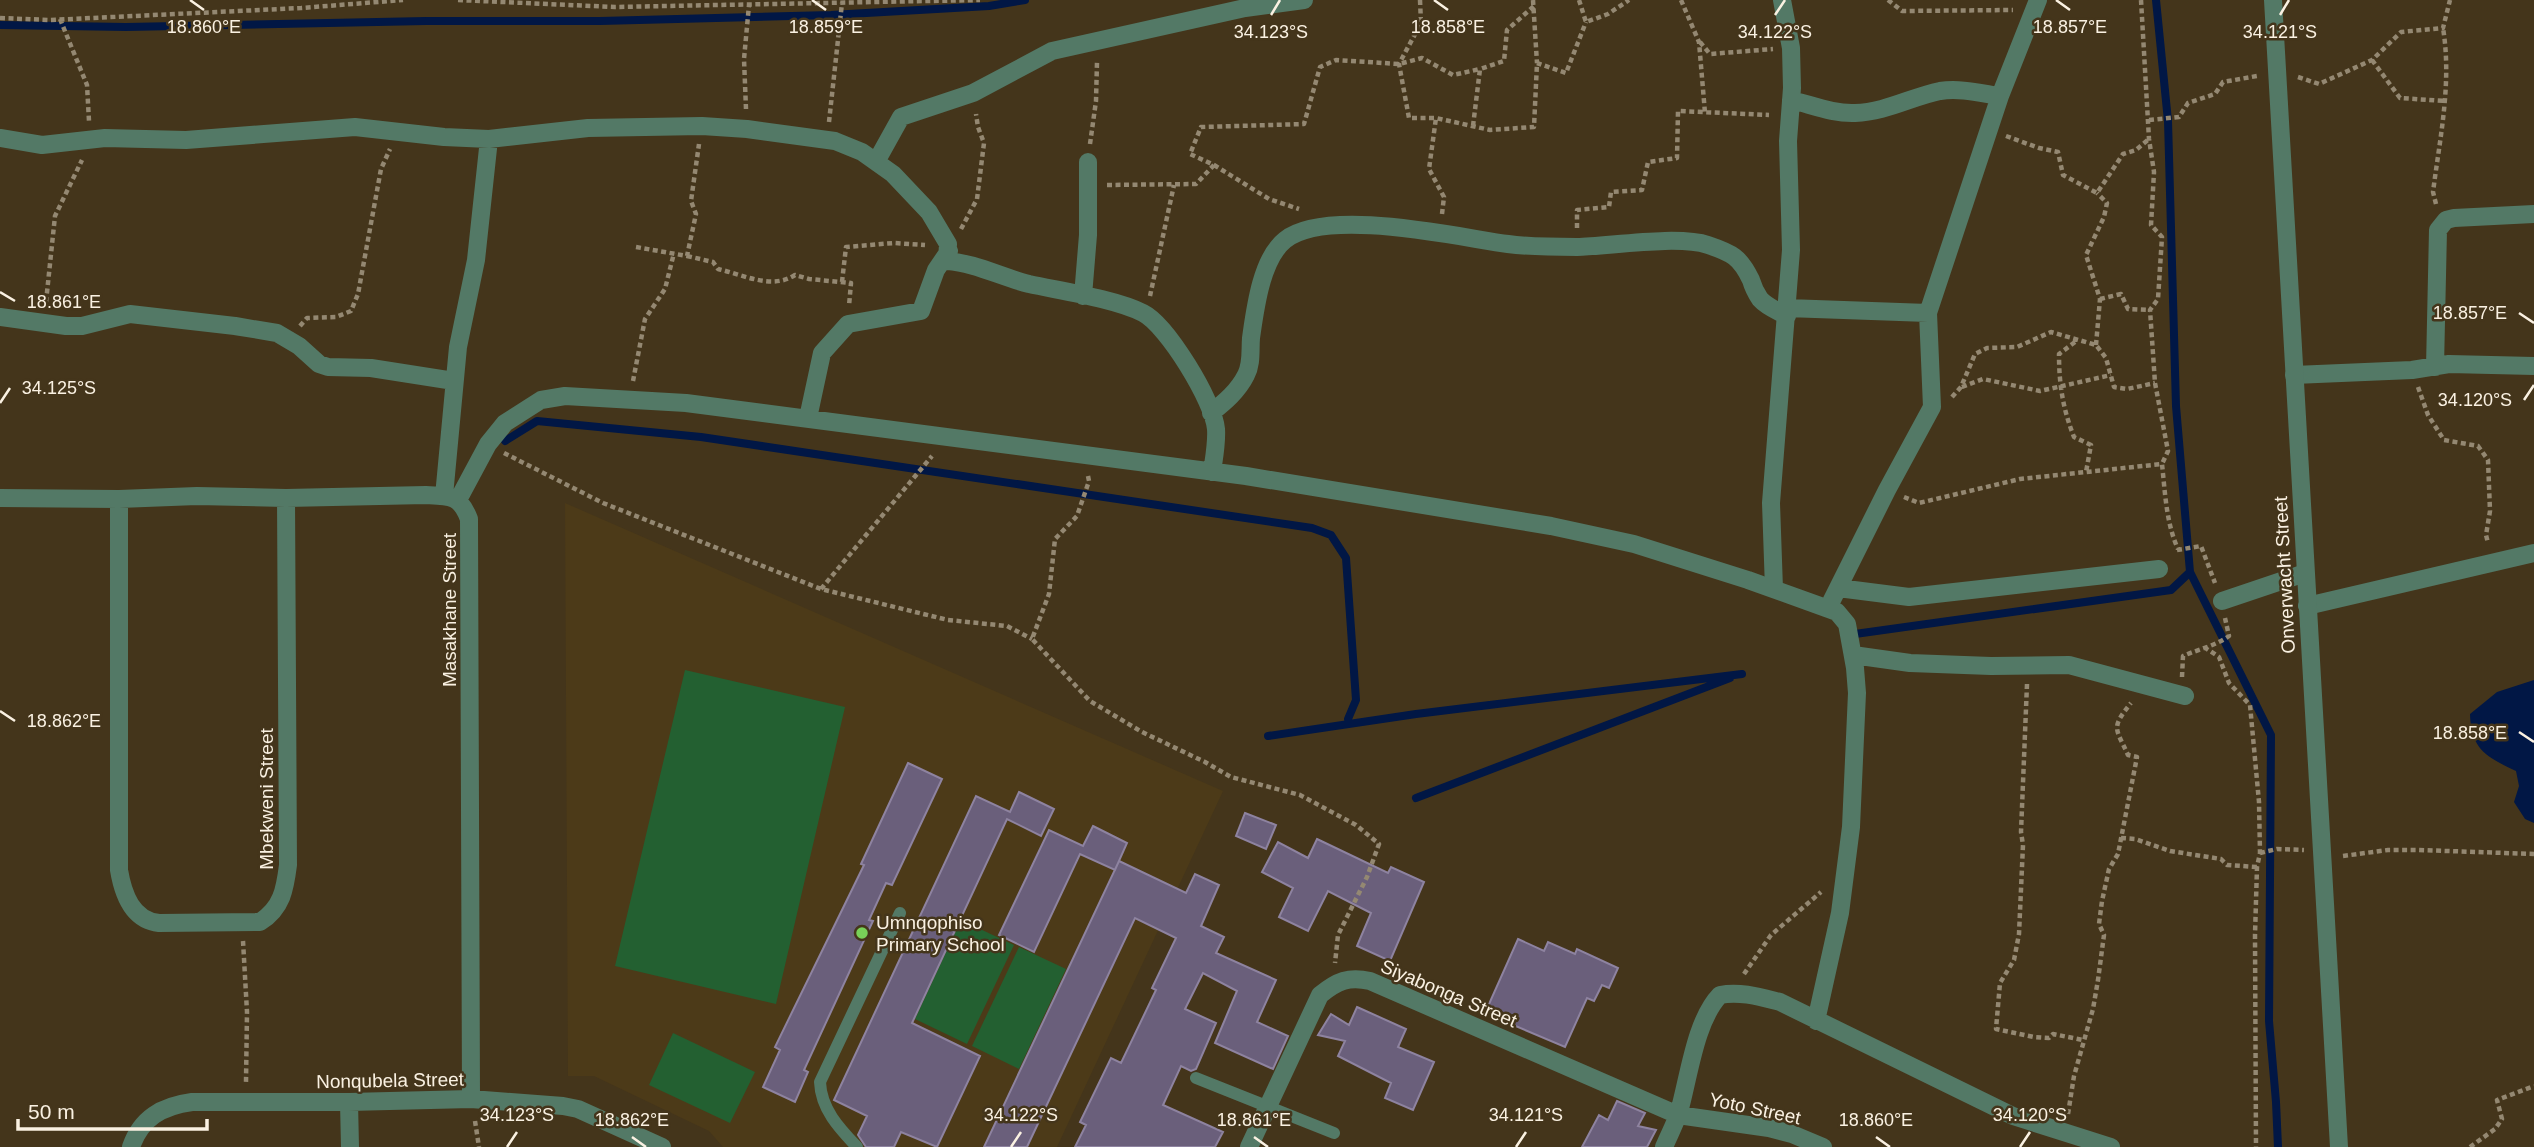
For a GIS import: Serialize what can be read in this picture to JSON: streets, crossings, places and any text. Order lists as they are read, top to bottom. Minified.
{"streets":{"street":["Onverwacht Street","Masakhane Street","Mbekweni Street","Siyabonga Street","Nonqubela Street","Yoto Street"]},"crossings":[["Masakhane Street","Nonqubela Street"],["Siyabonga Street","Yoto Street"]],"places":["Umnqophiso Primary School"],"scale_bar":"50 m","coordinates":["18.858°E","18.860°E","18.859°E","18.857°E","34.123°S","34.122°S","34.121°S","18.861°E","34.125°S","34.120°S","18.862°E"]}
